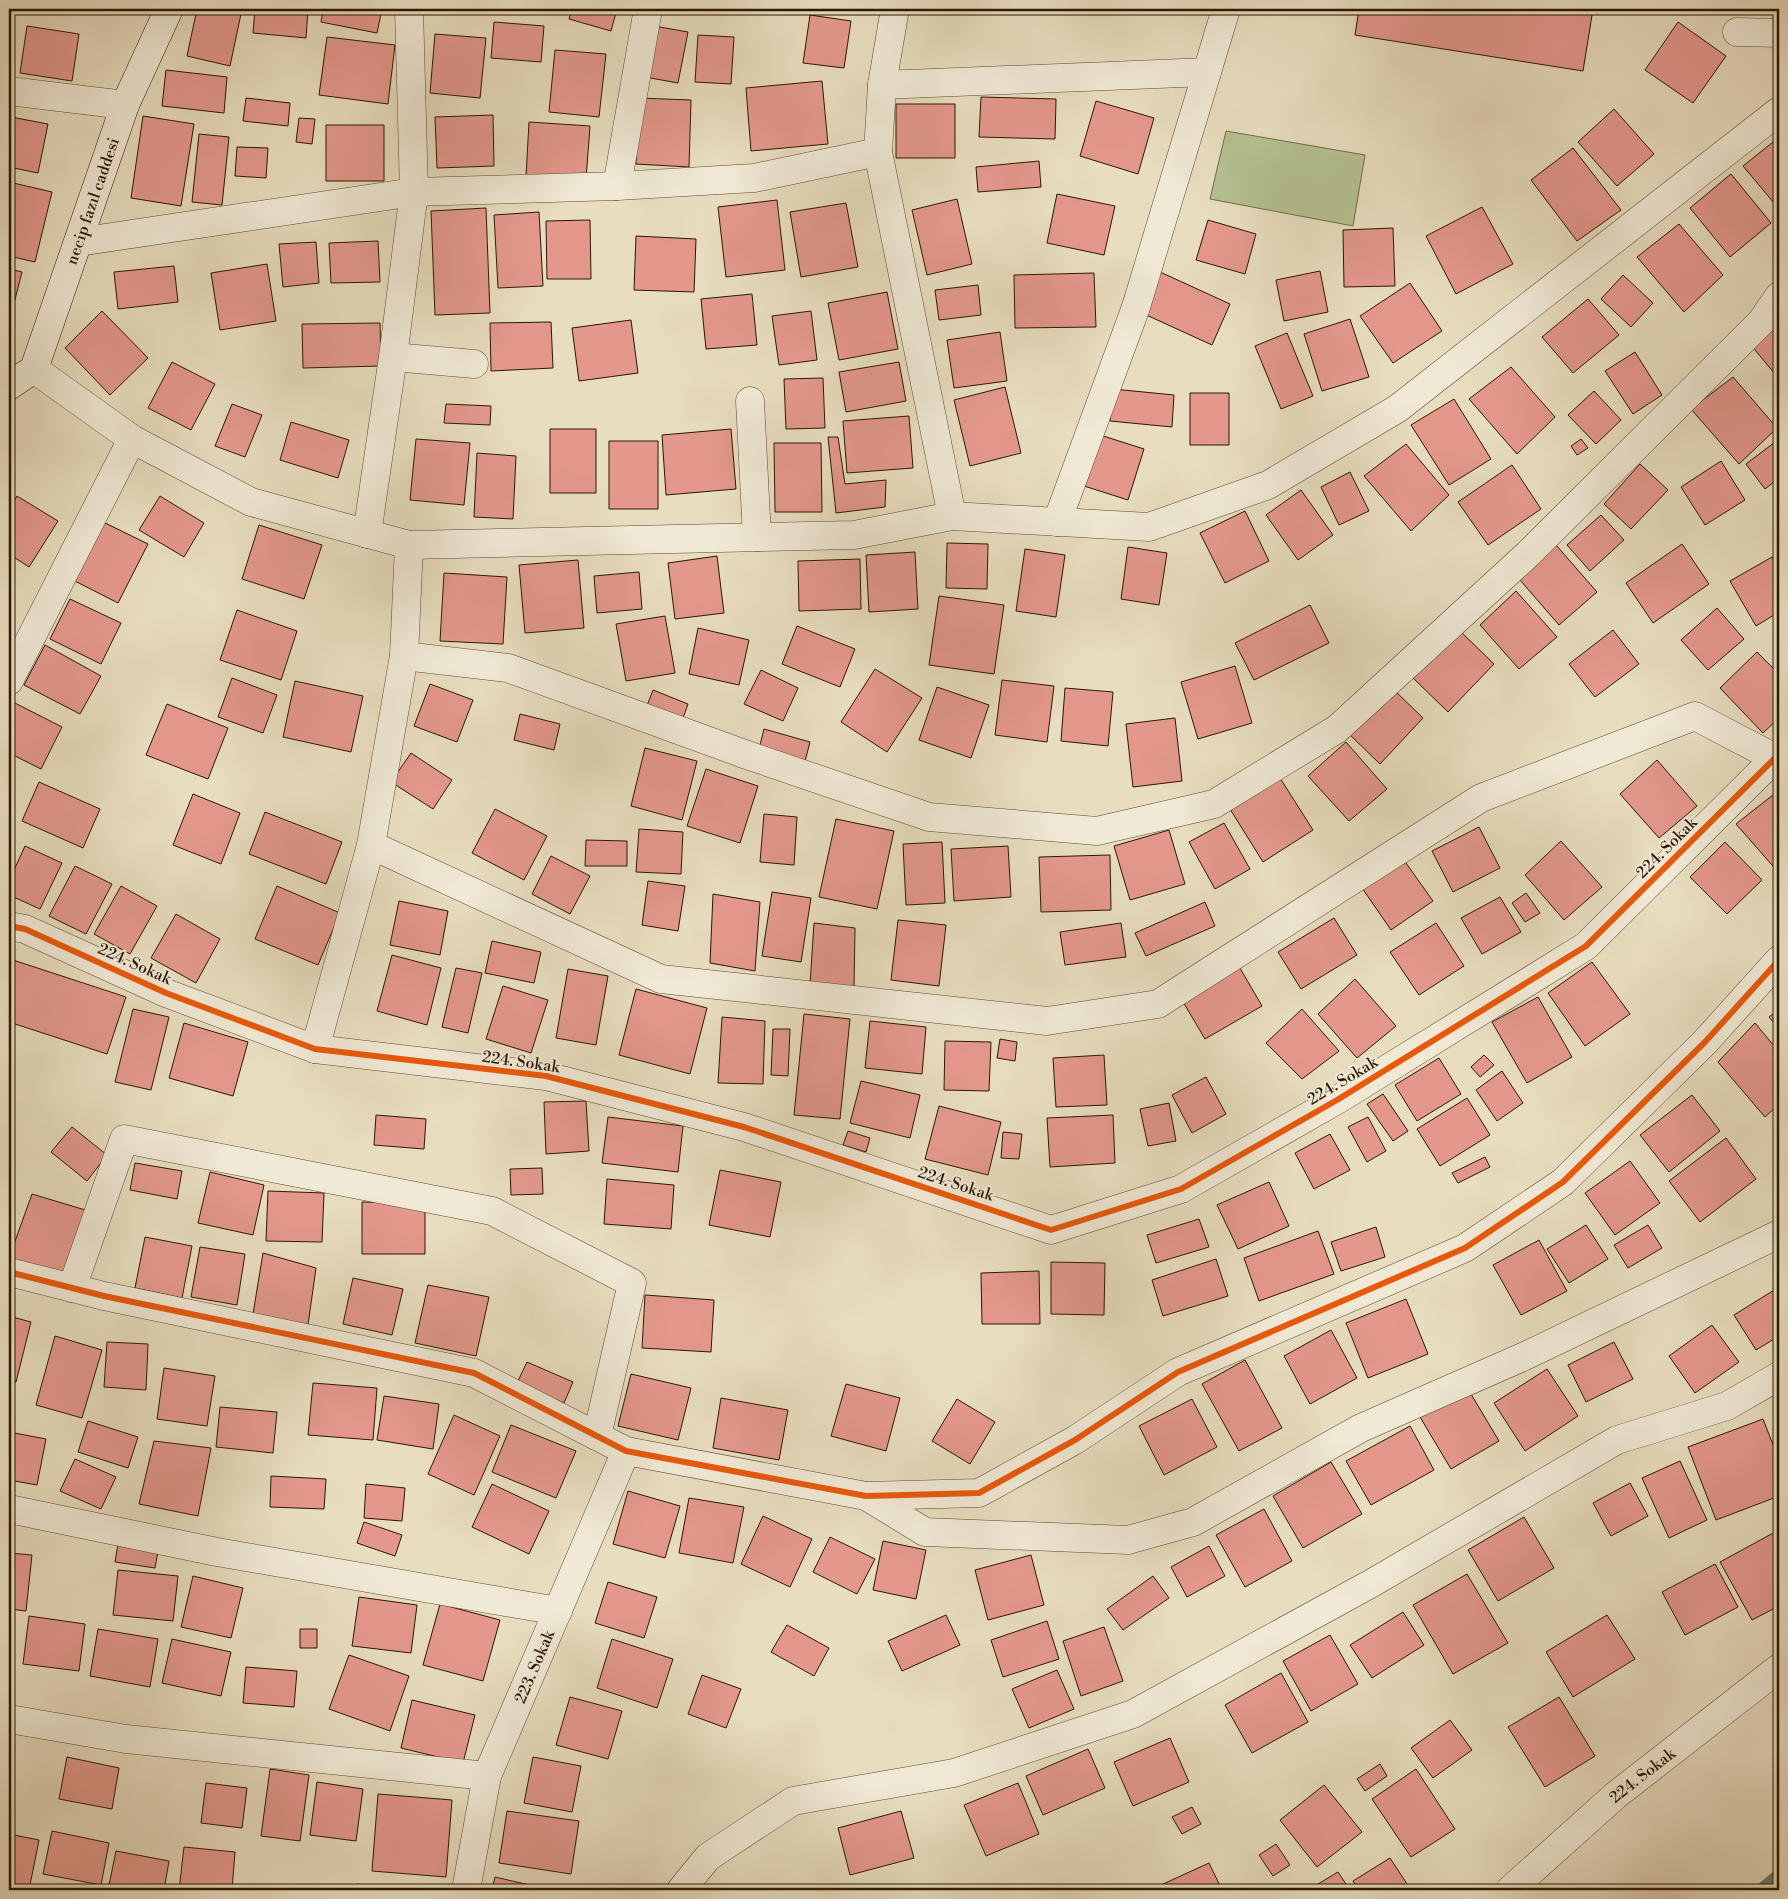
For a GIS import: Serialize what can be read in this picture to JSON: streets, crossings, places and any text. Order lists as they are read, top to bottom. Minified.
{"streets":{"street":["necip fazıl caddesi","224. Sokak","223. Sokak"]}}
